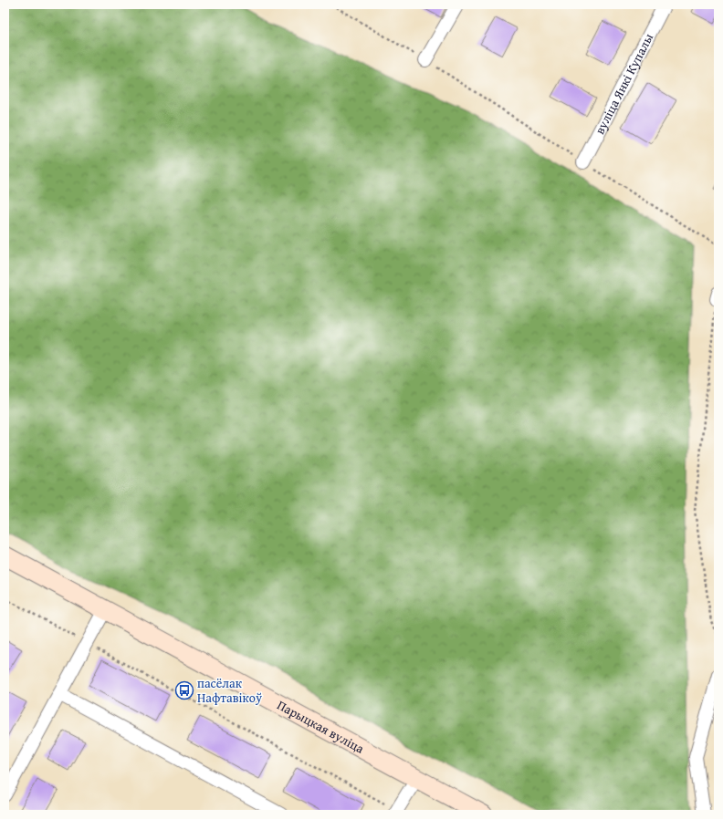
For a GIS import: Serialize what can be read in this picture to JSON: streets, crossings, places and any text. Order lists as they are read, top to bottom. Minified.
{"streets":{"main road":["Парыцкая вуліца"],"street":["вуліца Янкі Купалы"]},"places":{"bus stop":["пасёлак Нафтавікоў"]}}
